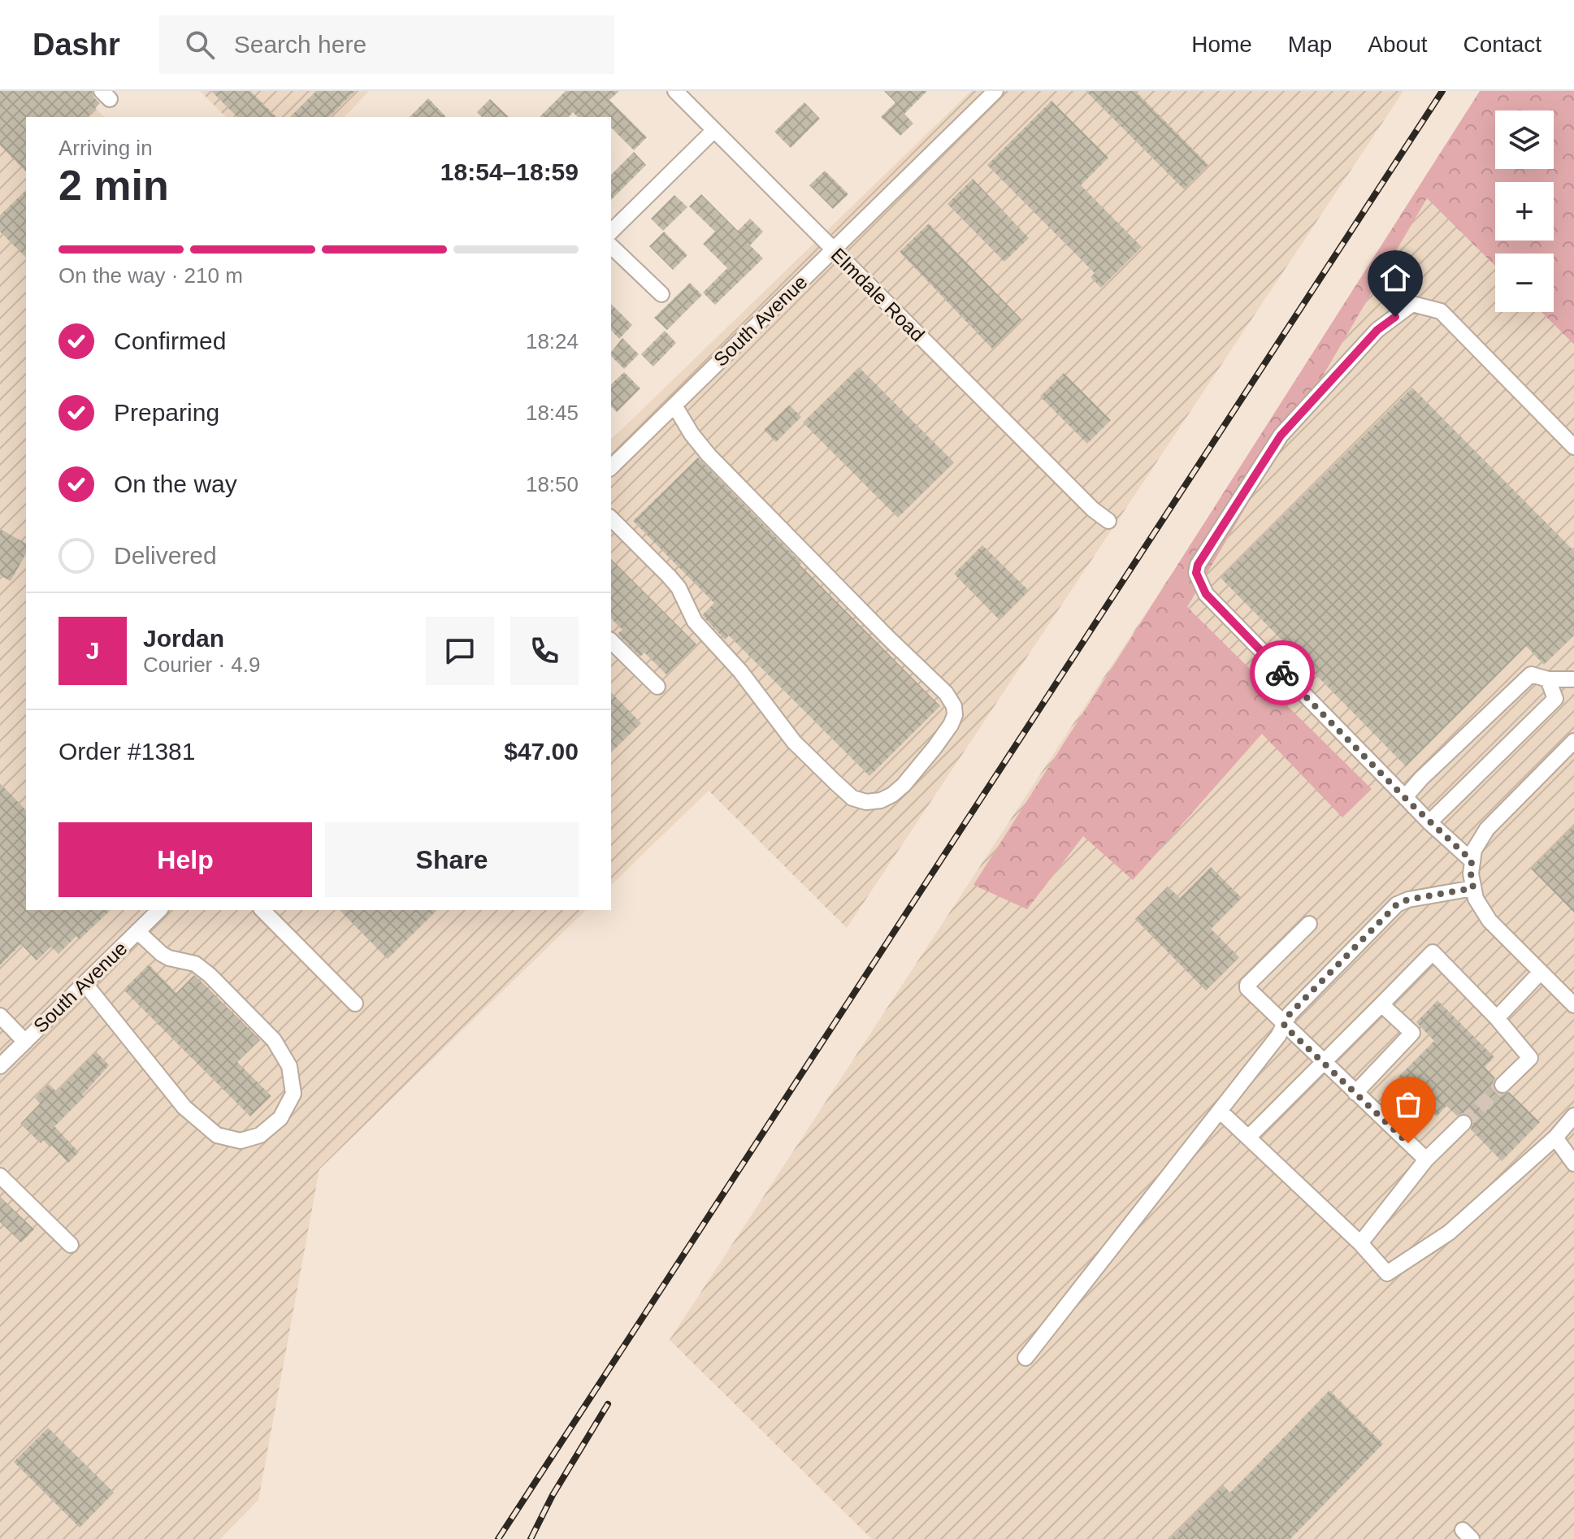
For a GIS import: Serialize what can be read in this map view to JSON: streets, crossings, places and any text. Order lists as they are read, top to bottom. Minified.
{"streets":{"street":["Elmdale Road","South Avenue"]},"crossings":[["Elmdale Road","South Avenue"]],"page":{"header":"Dashr","search":"Search here","nav":["Home","Map","About","Contact"],"map_buttons":["+","−"],"heading":["2 min","Arriving in","18:54–18:59"],"panel":["Jordan","Courier · 4.9","Order #1381","$47.00"],"bar":"On the way · 210 m","list":[["Confirmed","18:24"],["Preparing","18:45"],["On the way","18:50"],"Delivered"],"round":"J","buttons":["Help","Share"]}}
